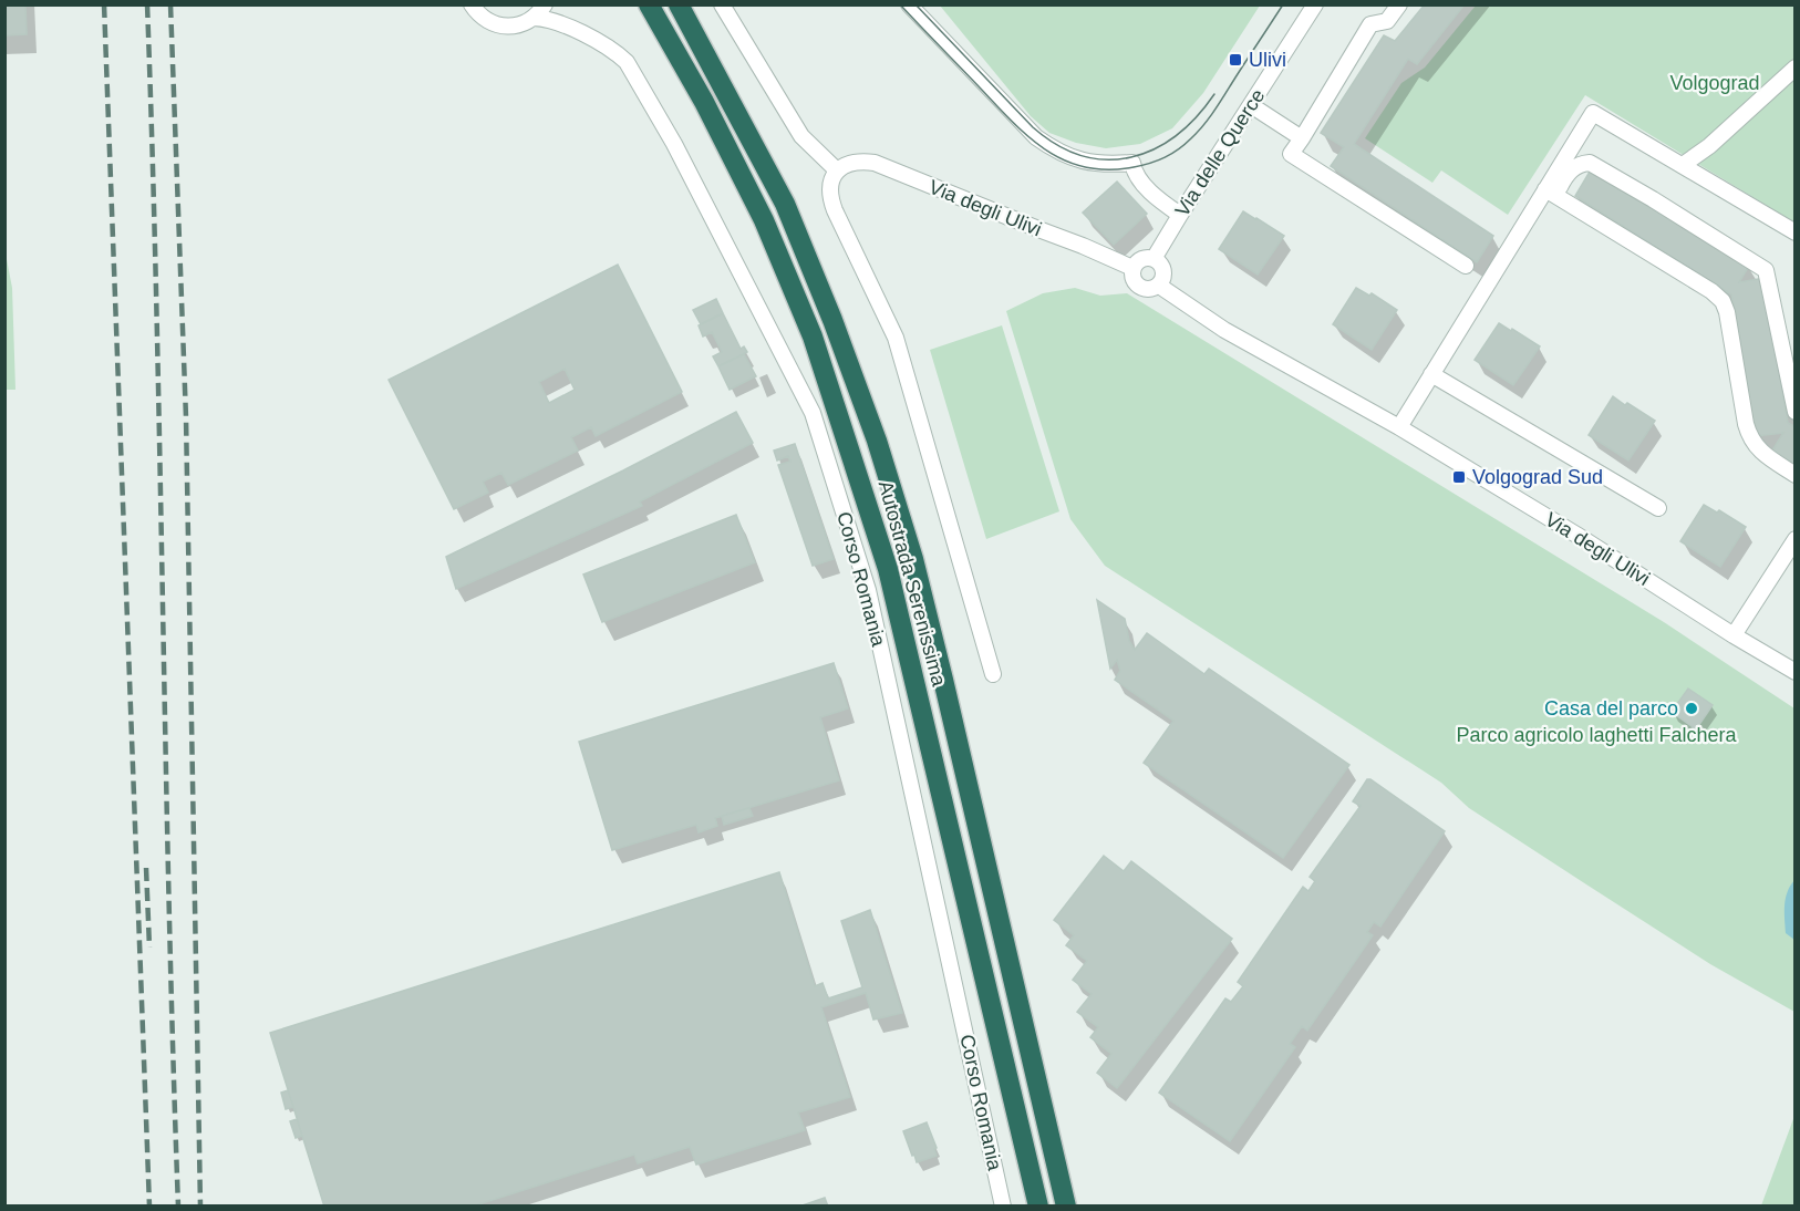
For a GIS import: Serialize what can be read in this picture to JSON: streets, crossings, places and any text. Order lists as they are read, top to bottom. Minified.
{"streets":{"highway":["Autostrada Serenissima"],"street":["Via delle Querce","Via degli Ulivi","Corso Romania"]},"crossings":[["Via delle Querce","Via degli Ulivi"]],"parks":["Volgograd","Parco agricolo laghetti Falchera"],"places":{"transit":["Ulivi","Volgograd Sud"],"other":["Casa del parco"]}}
